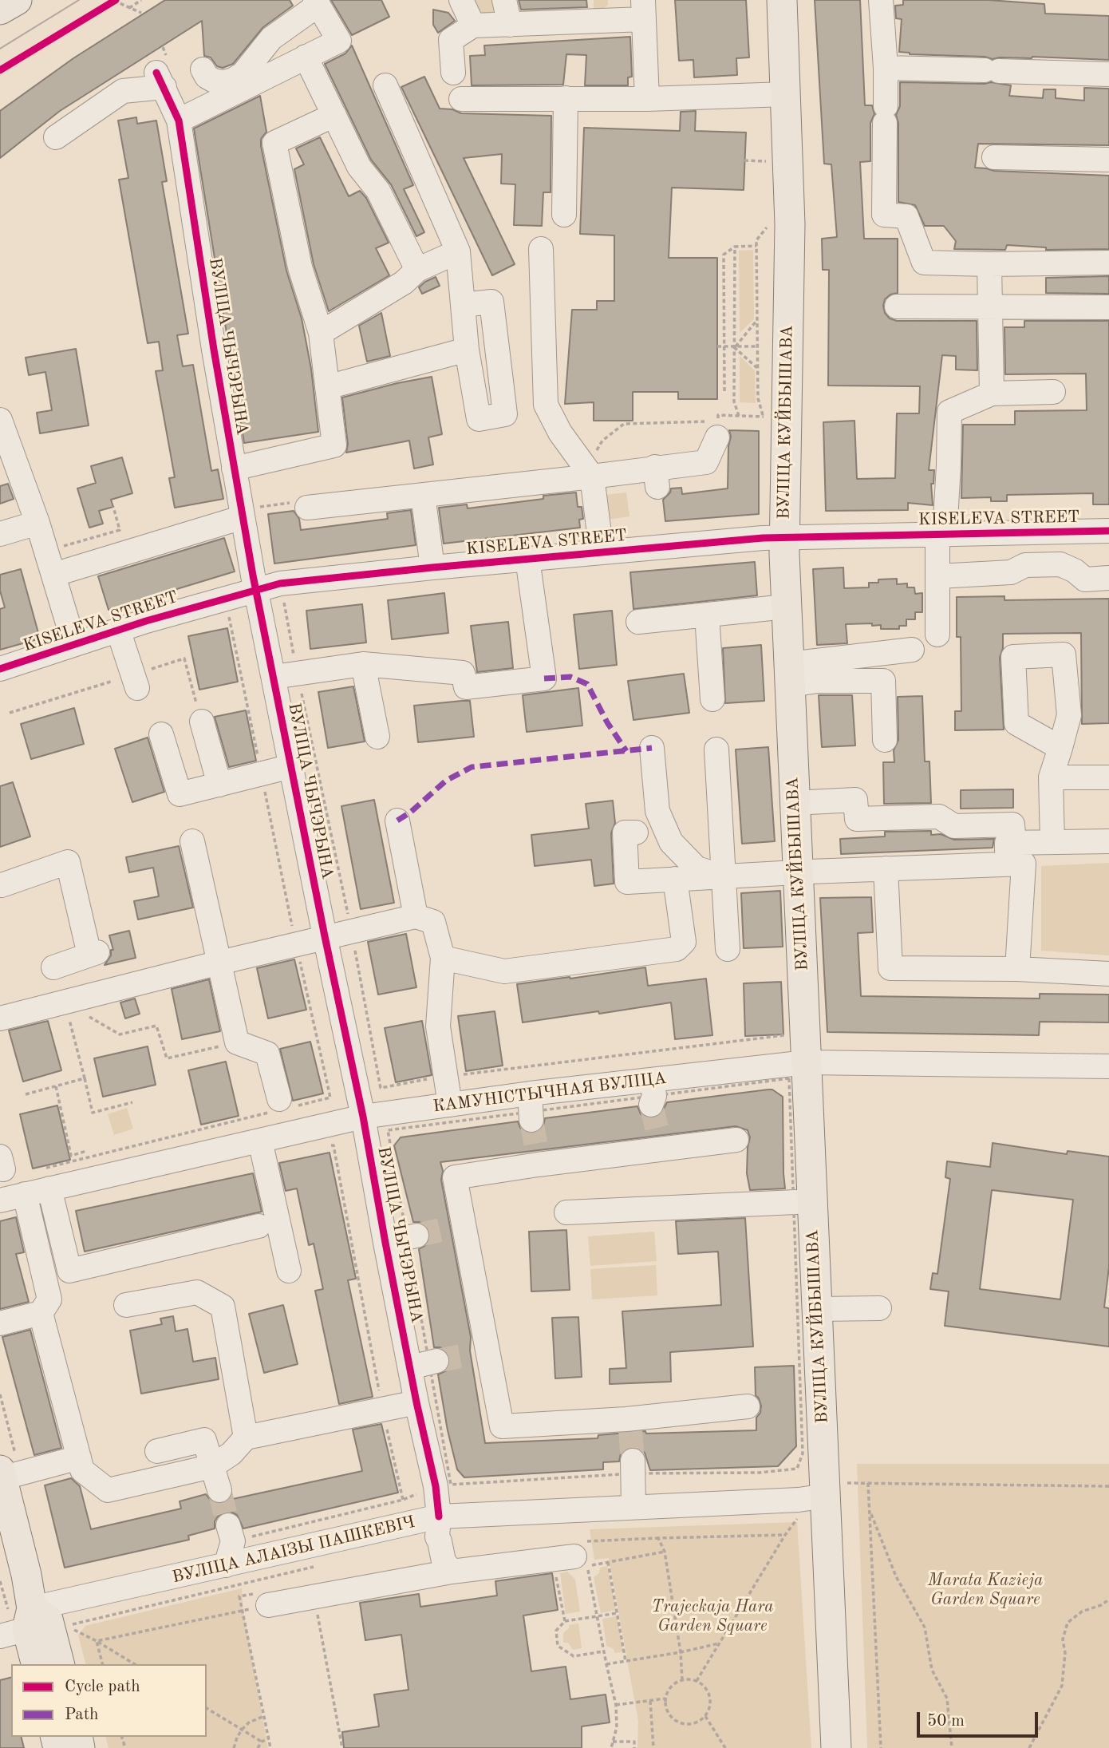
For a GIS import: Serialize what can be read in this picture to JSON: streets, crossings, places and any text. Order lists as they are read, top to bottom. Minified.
{"streets":{"main road":["ВУЛІЦА КУЙБЫШАВА"],"street":["ВУЛІЦА ЧЫЧЭРЫНА","KISELEVA STREET","КАМУНІСТЫЧНАЯ ВУЛІЦА","ВУЛІЦА АЛАІЗЫ ПАШКЕВІЧ"]},"crossings":[["ВУЛІЦА ЧЫЧЭРЫНА","KISELEVA STREET"],["ВУЛІЦА ЧЫЧЭРЫНА","КАМУНІСТЫЧНАЯ ВУЛІЦА"],["ВУЛІЦА ЧЫЧЭРЫНА","ВУЛІЦА АЛАІЗЫ ПАШКЕВІЧ"],["ВУЛІЦА КУЙБЫШАВА","KISELEVA STREET"],["ВУЛІЦА КУЙБЫШАВА","КАМУНІСТЫЧНАЯ ВУЛІЦА"],["ВУЛІЦА КУЙБЫШАВА","ВУЛІЦА АЛАІЗЫ ПАШКЕВІЧ"]],"parks":["Marata Kazieja Garden Square","Trajeckaja Hara Garden Square"],"legend":["Cycle path","Path"],"scale_bar":"50 m"}
